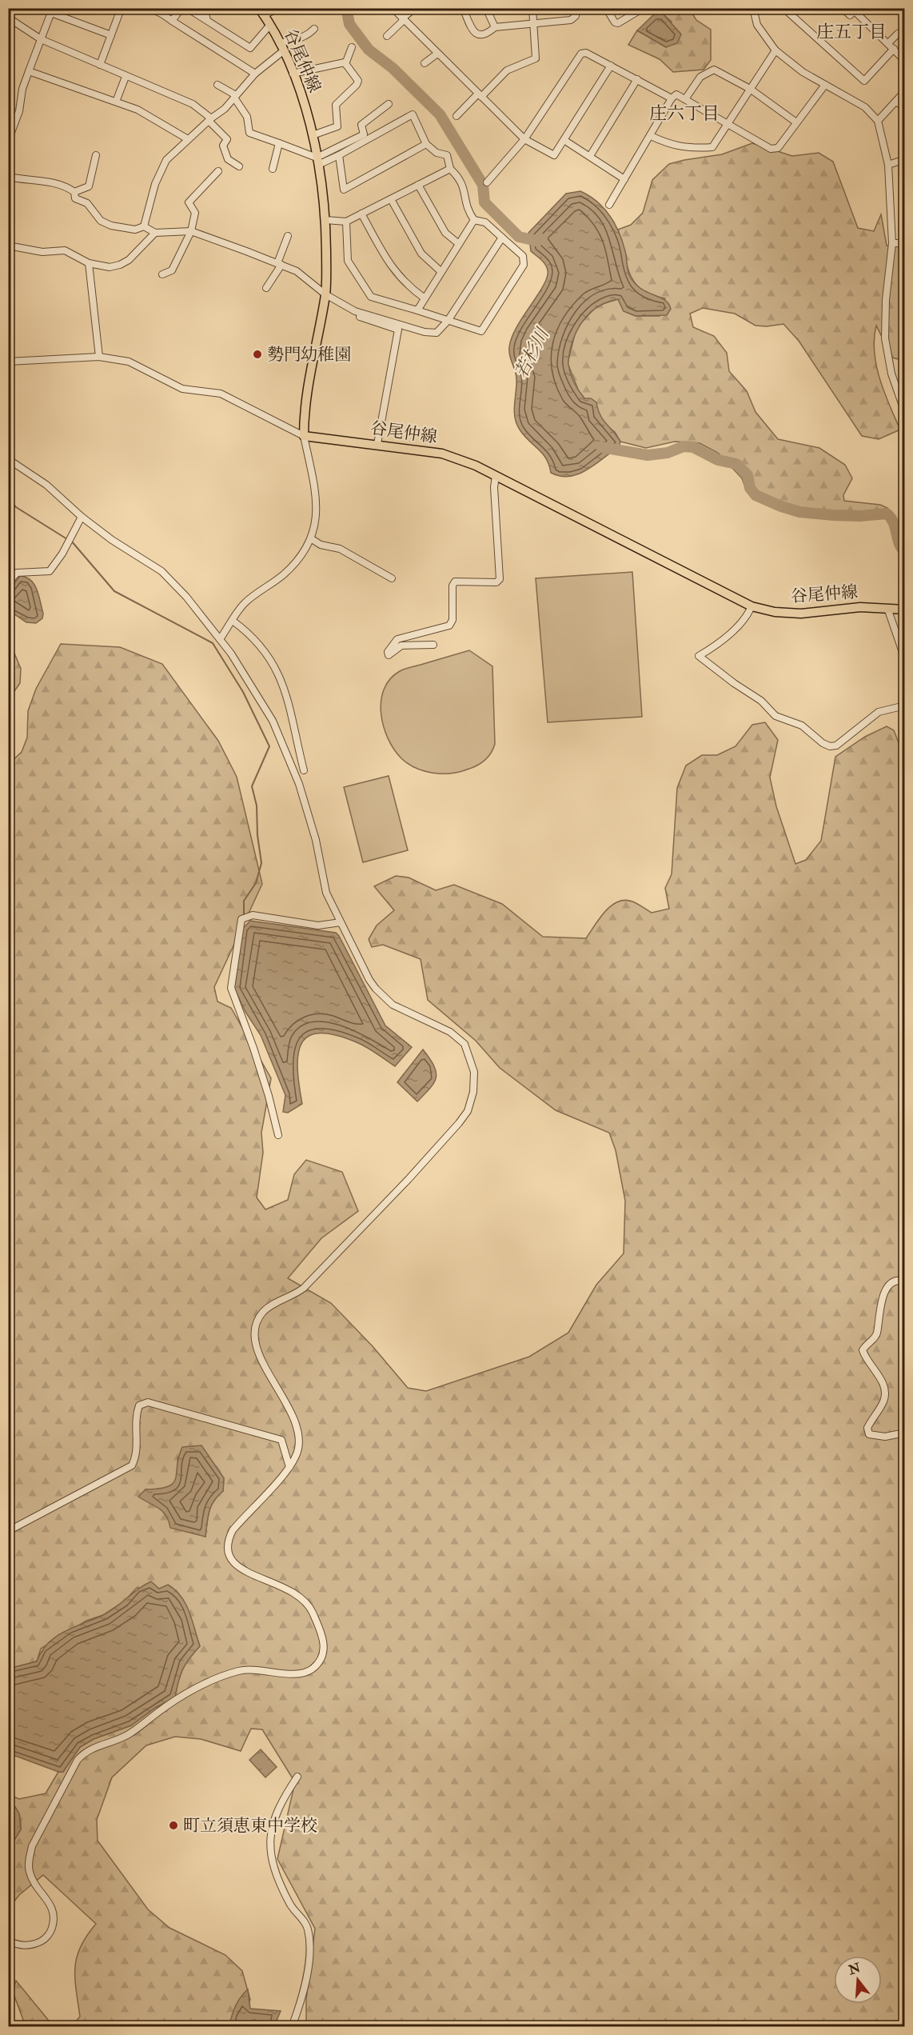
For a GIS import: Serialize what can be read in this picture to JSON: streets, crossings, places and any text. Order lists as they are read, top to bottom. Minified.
{"streets":{"main road":["谷尾仲線"]},"districts":["庄五丁目","庄六丁目"],"water":["若杉川"],"places":["勢門幼稚園","町立須恵東中学校"],"north":"top"}
